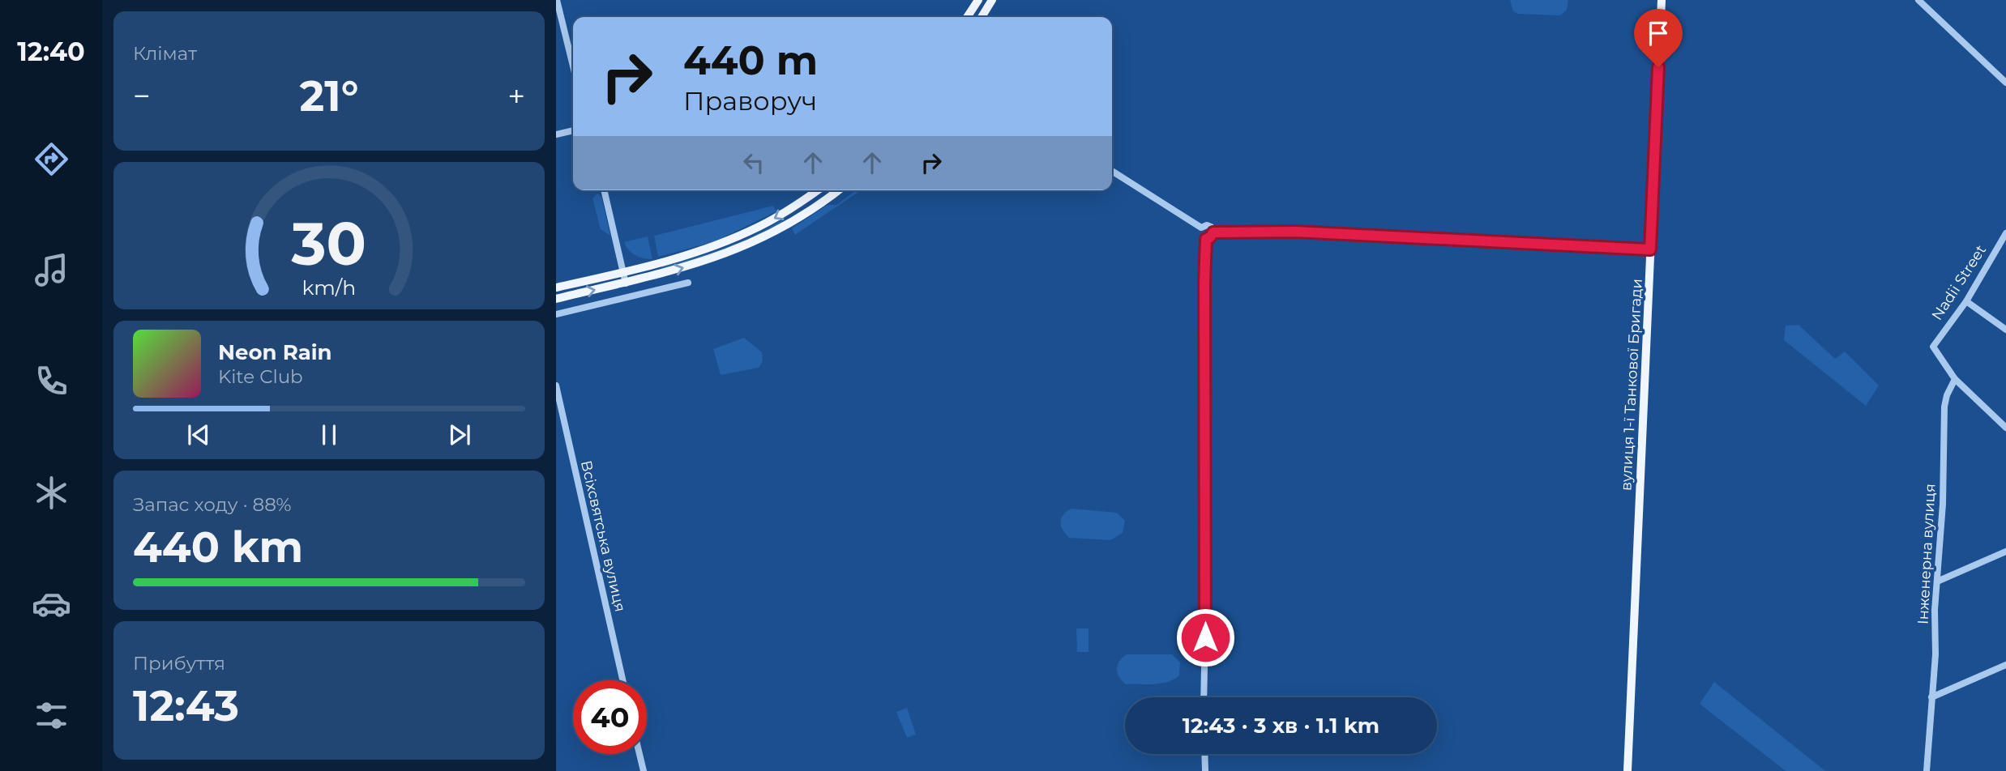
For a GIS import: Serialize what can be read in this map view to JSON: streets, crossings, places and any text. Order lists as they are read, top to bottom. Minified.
{"streets":{"main road":["вулиця 1-ї Танкової Бригади"],"street":["Nadii Street","Всіхсвятська вулиця","Інженерна вулиця"]},"crossings":[["Nadii Street","Інженерна вулиця"]],"page":{"tabs":"12:40","tile":["Клімат",["Запас ходу · 88%","440 km"],["Прибуття","12:43"]],"turn":["440 m","Праворуч"],"heat":["−","21°","+"],"song":["Neon Rain","Kite Club"],"limit":"40","trip":"12:43 · 3 хв · 1.1 km","gauge":["30","km/h"]}}
